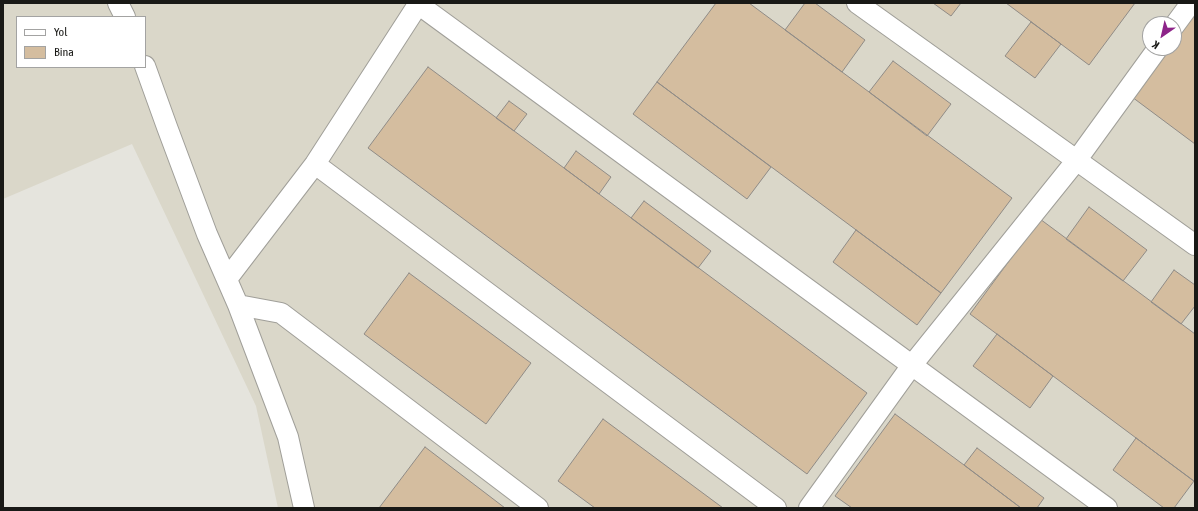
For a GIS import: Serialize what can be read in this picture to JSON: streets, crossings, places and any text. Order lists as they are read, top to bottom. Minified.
{"legend":["Yol","Bina"],"north":"bottom left"}
